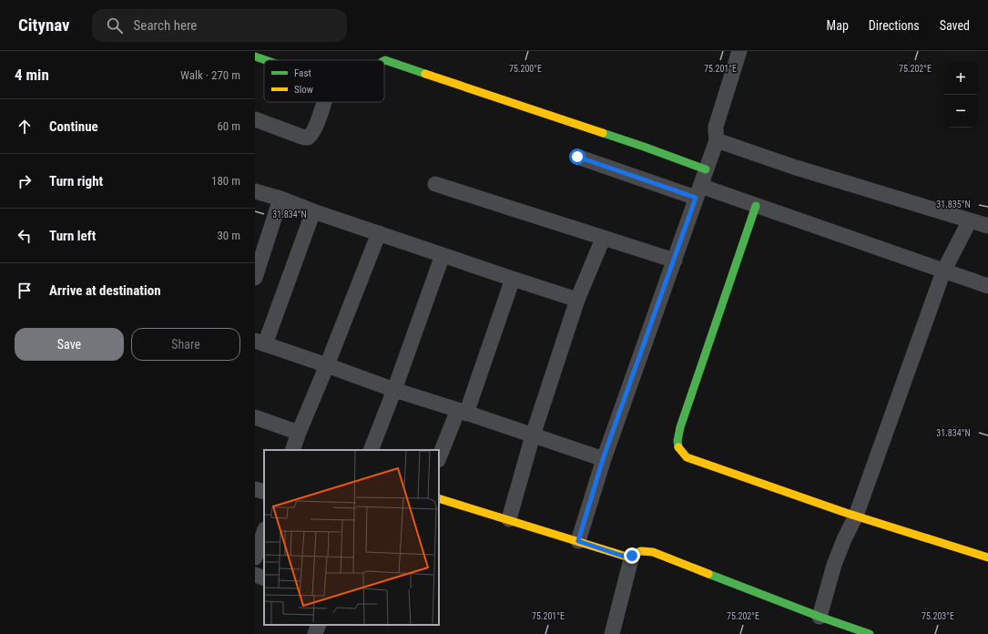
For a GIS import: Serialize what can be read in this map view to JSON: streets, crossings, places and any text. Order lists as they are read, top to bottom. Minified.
{"legend":["Fast","Slow"],"page":{"header":"Citynav","search":"Search here","nav":["Map","Directions","Saved"],"heading":["4 min","Walk · 270 m"],"map_buttons":["+","−"],"list":[["Continue","60 m"],["Turn right","180 m"],["Turn left","30 m"],"Arrive at destination"],"buttons":["Save","Share"]},"coordinates":["75.200°E","75.201°E","75.202°E","31.835°N","31.834°N","75.203°E"]}
